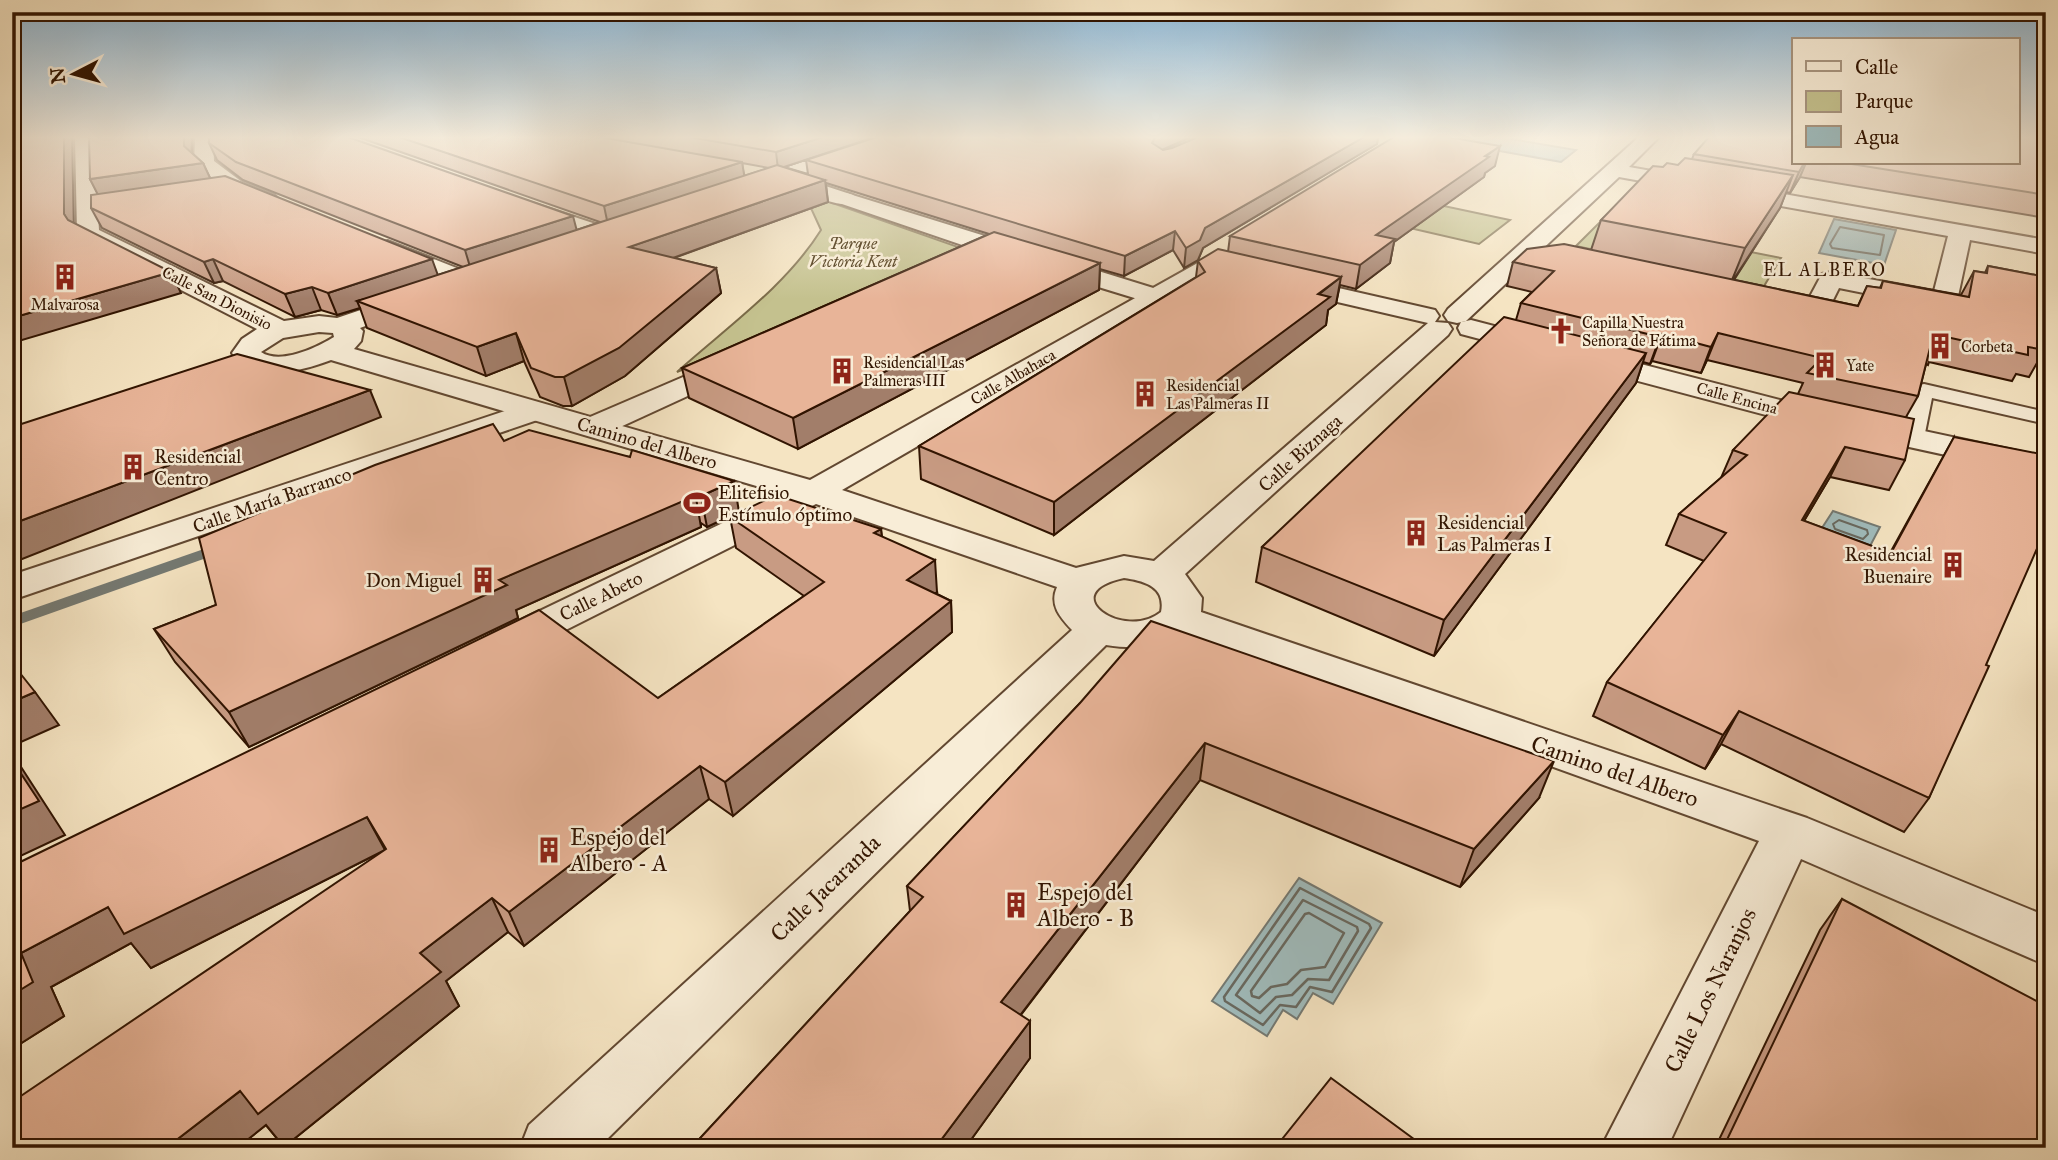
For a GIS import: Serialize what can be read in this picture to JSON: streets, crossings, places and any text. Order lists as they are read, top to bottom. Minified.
{"streets":{"street":["Calle San Dionisio","Calle Albahaca","Calle Encina","Camino del Albero","Calle Biznaga","Calle María Barranco","Calle Abeto","Calle Jacaranda","Calle Los Naranjos"]},"crossings":[["Calle Albahaca","Camino del Albero"],["Calle Albahaca","Calle Abeto"],["Calle Encina","Calle Biznaga"],["Camino del Albero","Calle Biznaga"],["Camino del Albero","Calle María Barranco"],["Camino del Albero","Calle Abeto"],["Camino del Albero","Calle Jacaranda"],["Camino del Albero","Calle Los Naranjos"],["Calle Biznaga","Calle Jacaranda"]],"districts":["EL ALBERO"],"parks":["Parque Victoria Kent"],"places":{"building":["Malvarosa","Corbeta","Yate","Residencial Las Palmeras III","Residencial Las Palmeras II","Residencial Centro","Residencial Las Palmeras I","Residencial Buenaire","Don Miguel","Espejo del Albero - A","Espejo del Albero - B"],"church":["Capilla Nuestra Señora de Fátima"],"sports":["Elitefisio Estímulo óptimo"]},"legend":["Calle","Parque","Agua"],"north":"left"}
